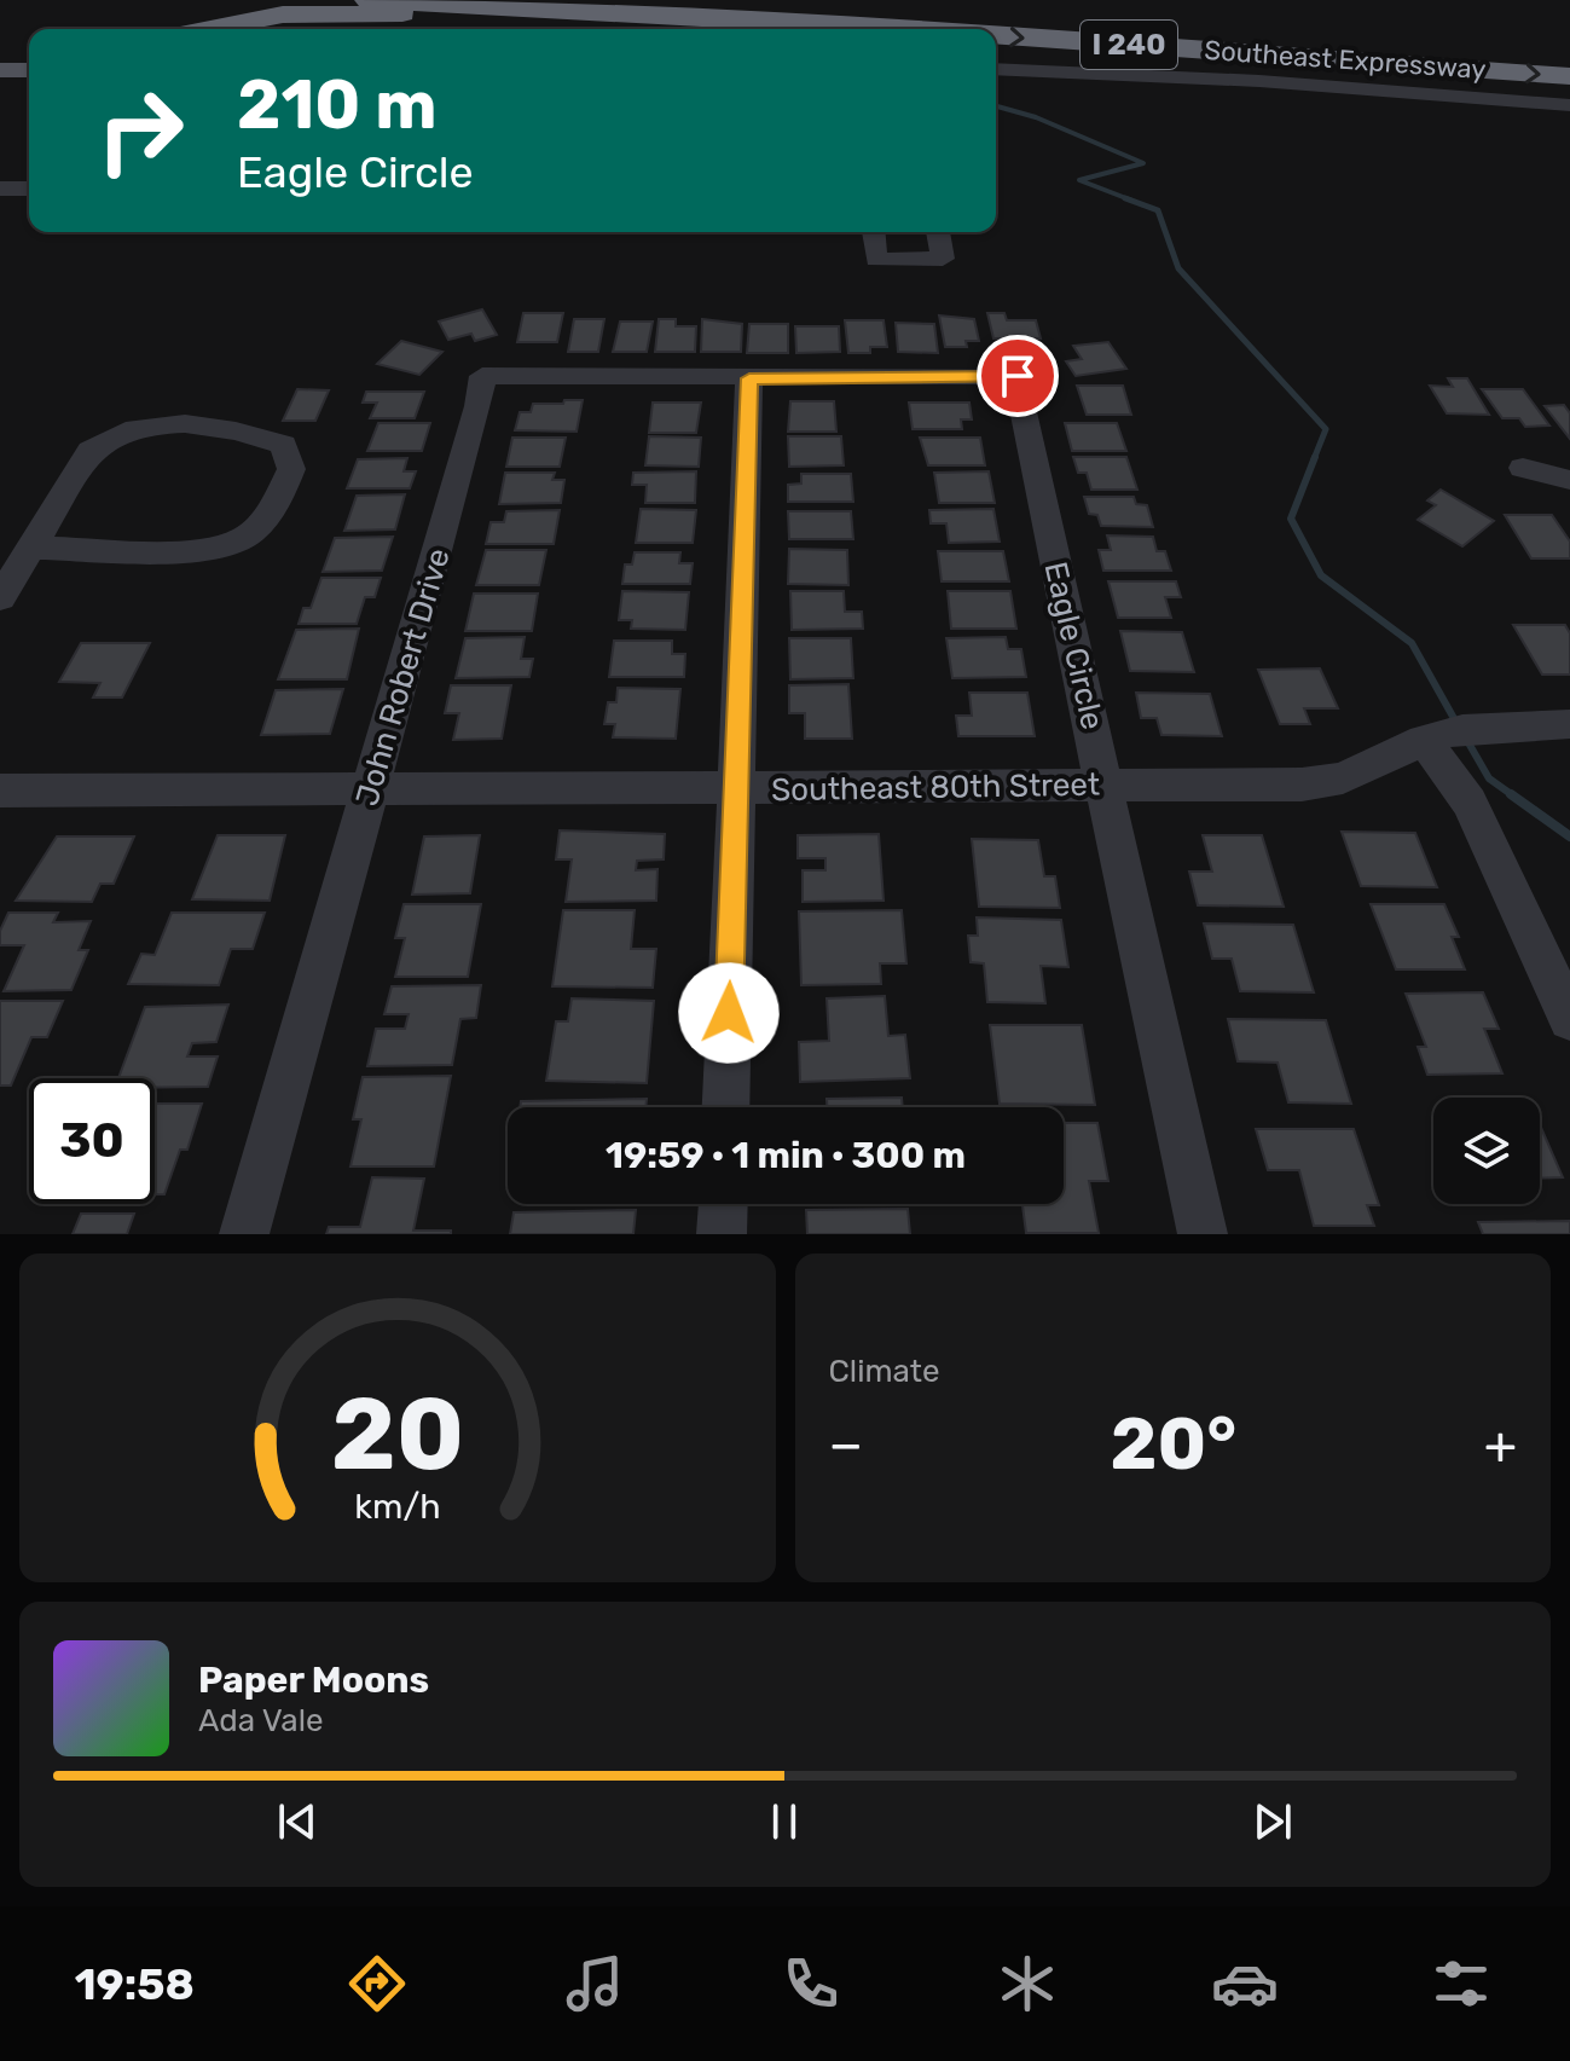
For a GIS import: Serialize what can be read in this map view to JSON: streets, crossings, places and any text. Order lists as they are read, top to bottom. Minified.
{"streets":{"highway":["I 240","Southeast Expressway"],"street":["Eagle Circle","John Robert Drive","Southeast 80th Street"]},"crossings":[["Eagle Circle","John Robert Drive"],["Eagle Circle","Southeast 80th Street"],["John Robert Drive","Southeast 80th Street"]],"page":{"turn":["210 m","Eagle Circle"],"limit":"30","trip":"19:59 · 1 min · 300 m","tile":"Climate","heat":["−","20°","+"],"song":["Paper Moons","Ada Vale"],"tabs":"19:58","gauge":["20","km/h"]}}
